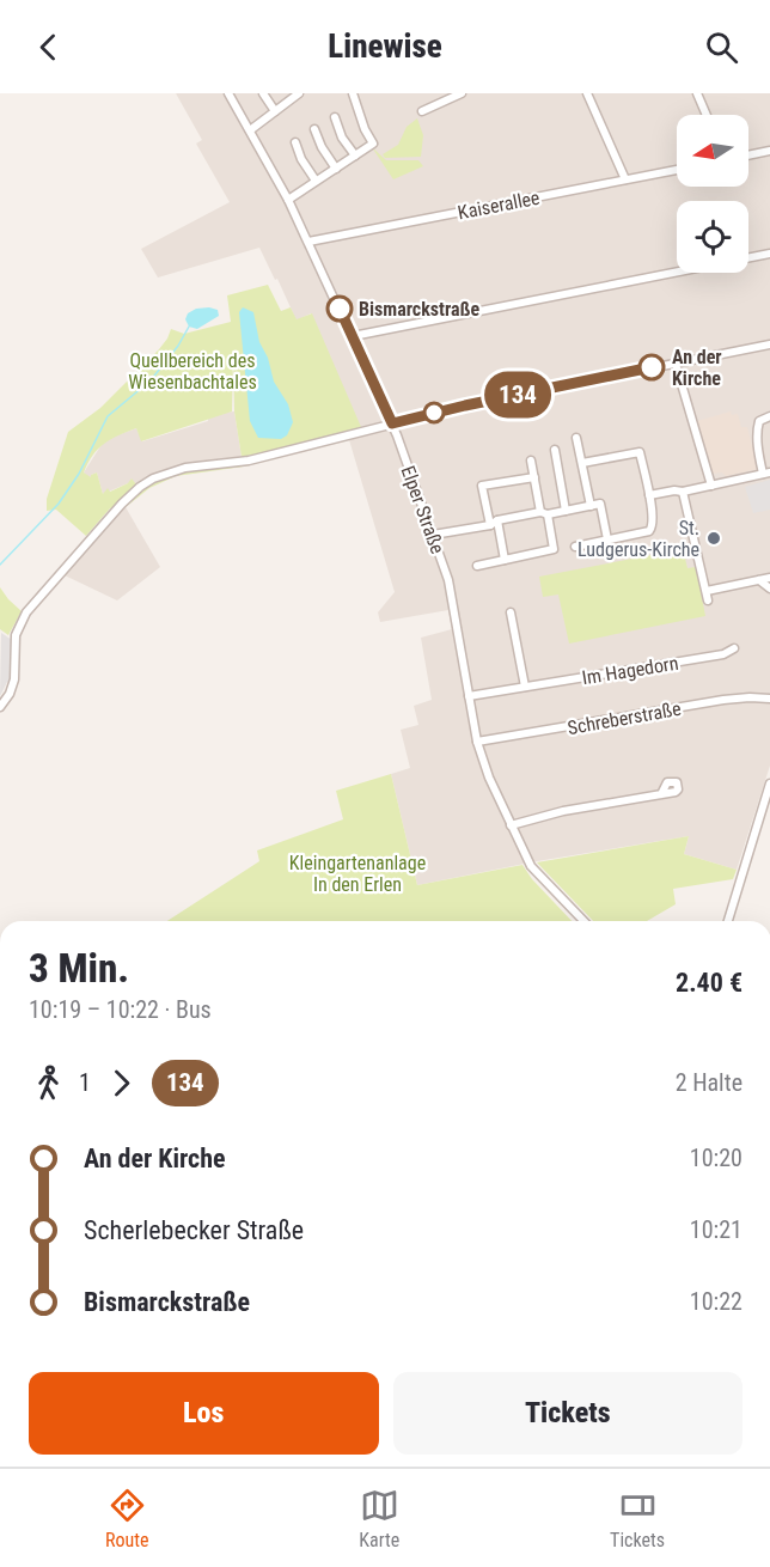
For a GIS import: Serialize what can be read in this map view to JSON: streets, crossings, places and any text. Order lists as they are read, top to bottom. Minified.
{"streets":{"street":["Kaiserallee","Elper Straße","Im Hagedorn","Schreberstraße"]},"crossings":[["Kaiserallee","Elper Straße"],["Elper Straße","Im Hagedorn"],["Elper Straße","Schreberstraße"]],"parks":["Quellbereich des Wiesenbachtales","Kleingartenanlage In den Erlen"],"places":["Bismarckstraße","An der Kirche","St. Ludgerus-Kirche"],"lines":["bus line 134"],"north":"left","page":{"header":"Linewise","on_map":"134","heading":["3 Min.","10:19 – 10:22 · Bus","2.40 €"],"legs":["1","134","2 Halte"],"list":[{"name":"An der Kirche","value":"10:20"},{"name":"Scherlebecker Straße","value":"10:21"},{"name":"Bismarckstraße","value":"10:22"}],"buttons":["Los","Tickets"],"tabs":["Route","Karte","Tickets"]}}
